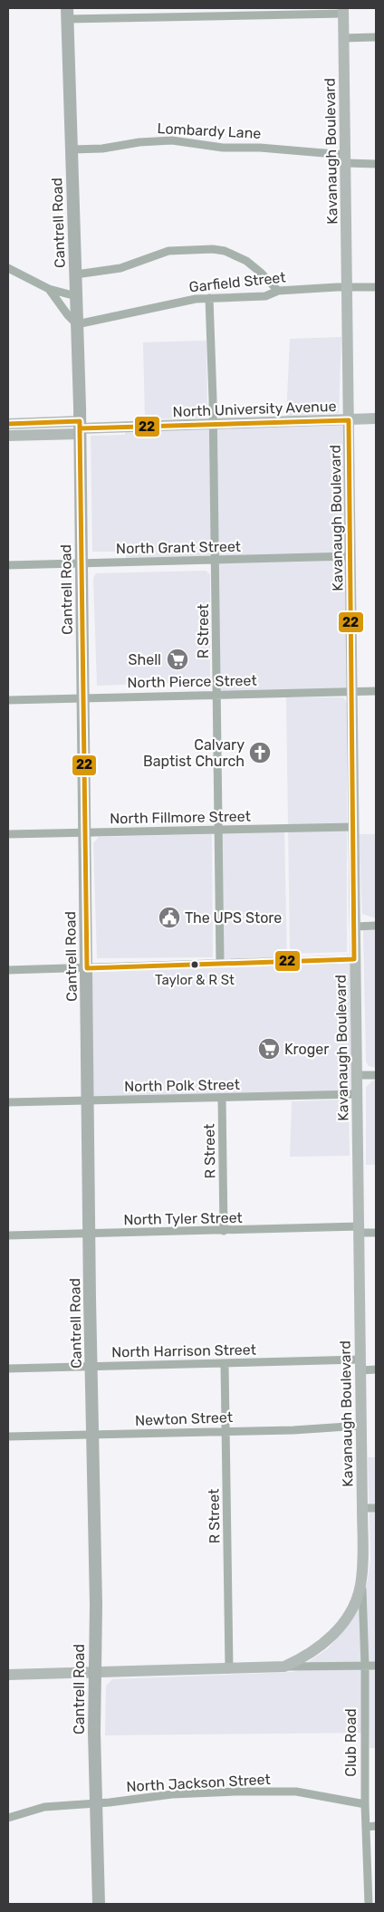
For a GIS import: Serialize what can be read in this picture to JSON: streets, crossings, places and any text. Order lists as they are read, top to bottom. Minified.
{"streets":{"main road":["Cantrell Road"],"street":["Lombardy Lane","Kavanaugh Boulevard","Garfield Street","North University Avenue","North Grant Street","R Street","North Pierce Street","North Fillmore Street","North Polk Street","North Tyler Street","North Harrison Street","Newton Street","Club Road","North Jackson Street"]},"crossings":[["Lombardy Lane","Kavanaugh Boulevard"],["Lombardy Lane","Cantrell Road"],["Kavanaugh Boulevard","Cantrell Road"],["Kavanaugh Boulevard","Garfield Street"],["Kavanaugh Boulevard","North University Avenue"],["Kavanaugh Boulevard","North Grant Street"],["Kavanaugh Boulevard","R Street"],["Kavanaugh Boulevard","North Pierce Street"],["Kavanaugh Boulevard","North Fillmore Street"],["Kavanaugh Boulevard","North Polk Street"],["Kavanaugh Boulevard","North Tyler Street"],["Kavanaugh Boulevard","North Harrison Street"],["Kavanaugh Boulevard","Newton Street"],["Kavanaugh Boulevard","Club Road"],["Cantrell Road","Garfield Street"],["Cantrell Road","North University Avenue"],["Cantrell Road","North Grant Street"],["Cantrell Road","North Pierce Street"],["Cantrell Road","North Fillmore Street"],["Cantrell Road","North Polk Street"],["Cantrell Road","North Tyler Street"],["Cantrell Road","North Harrison Street"],["Cantrell Road","Newton Street"],["Cantrell Road","North Jackson Street"],["Garfield Street","R Street"],["North University Avenue","R Street"],["North Grant Street","R Street"],["R Street","North Pierce Street"],["R Street","North Fillmore Street"],["R Street","North Polk Street"],["R Street","North Tyler Street"],["R Street","North Harrison Street"],["R Street","Newton Street"],["Club Road","North Jackson Street"]],"places":{"supermarket":["Shell","Kroger"],"church":["Calvary Baptist Church"],"public building":["The UPS Store"],"other":["Taylor & R St"]},"lines":["transit line 22"]}
